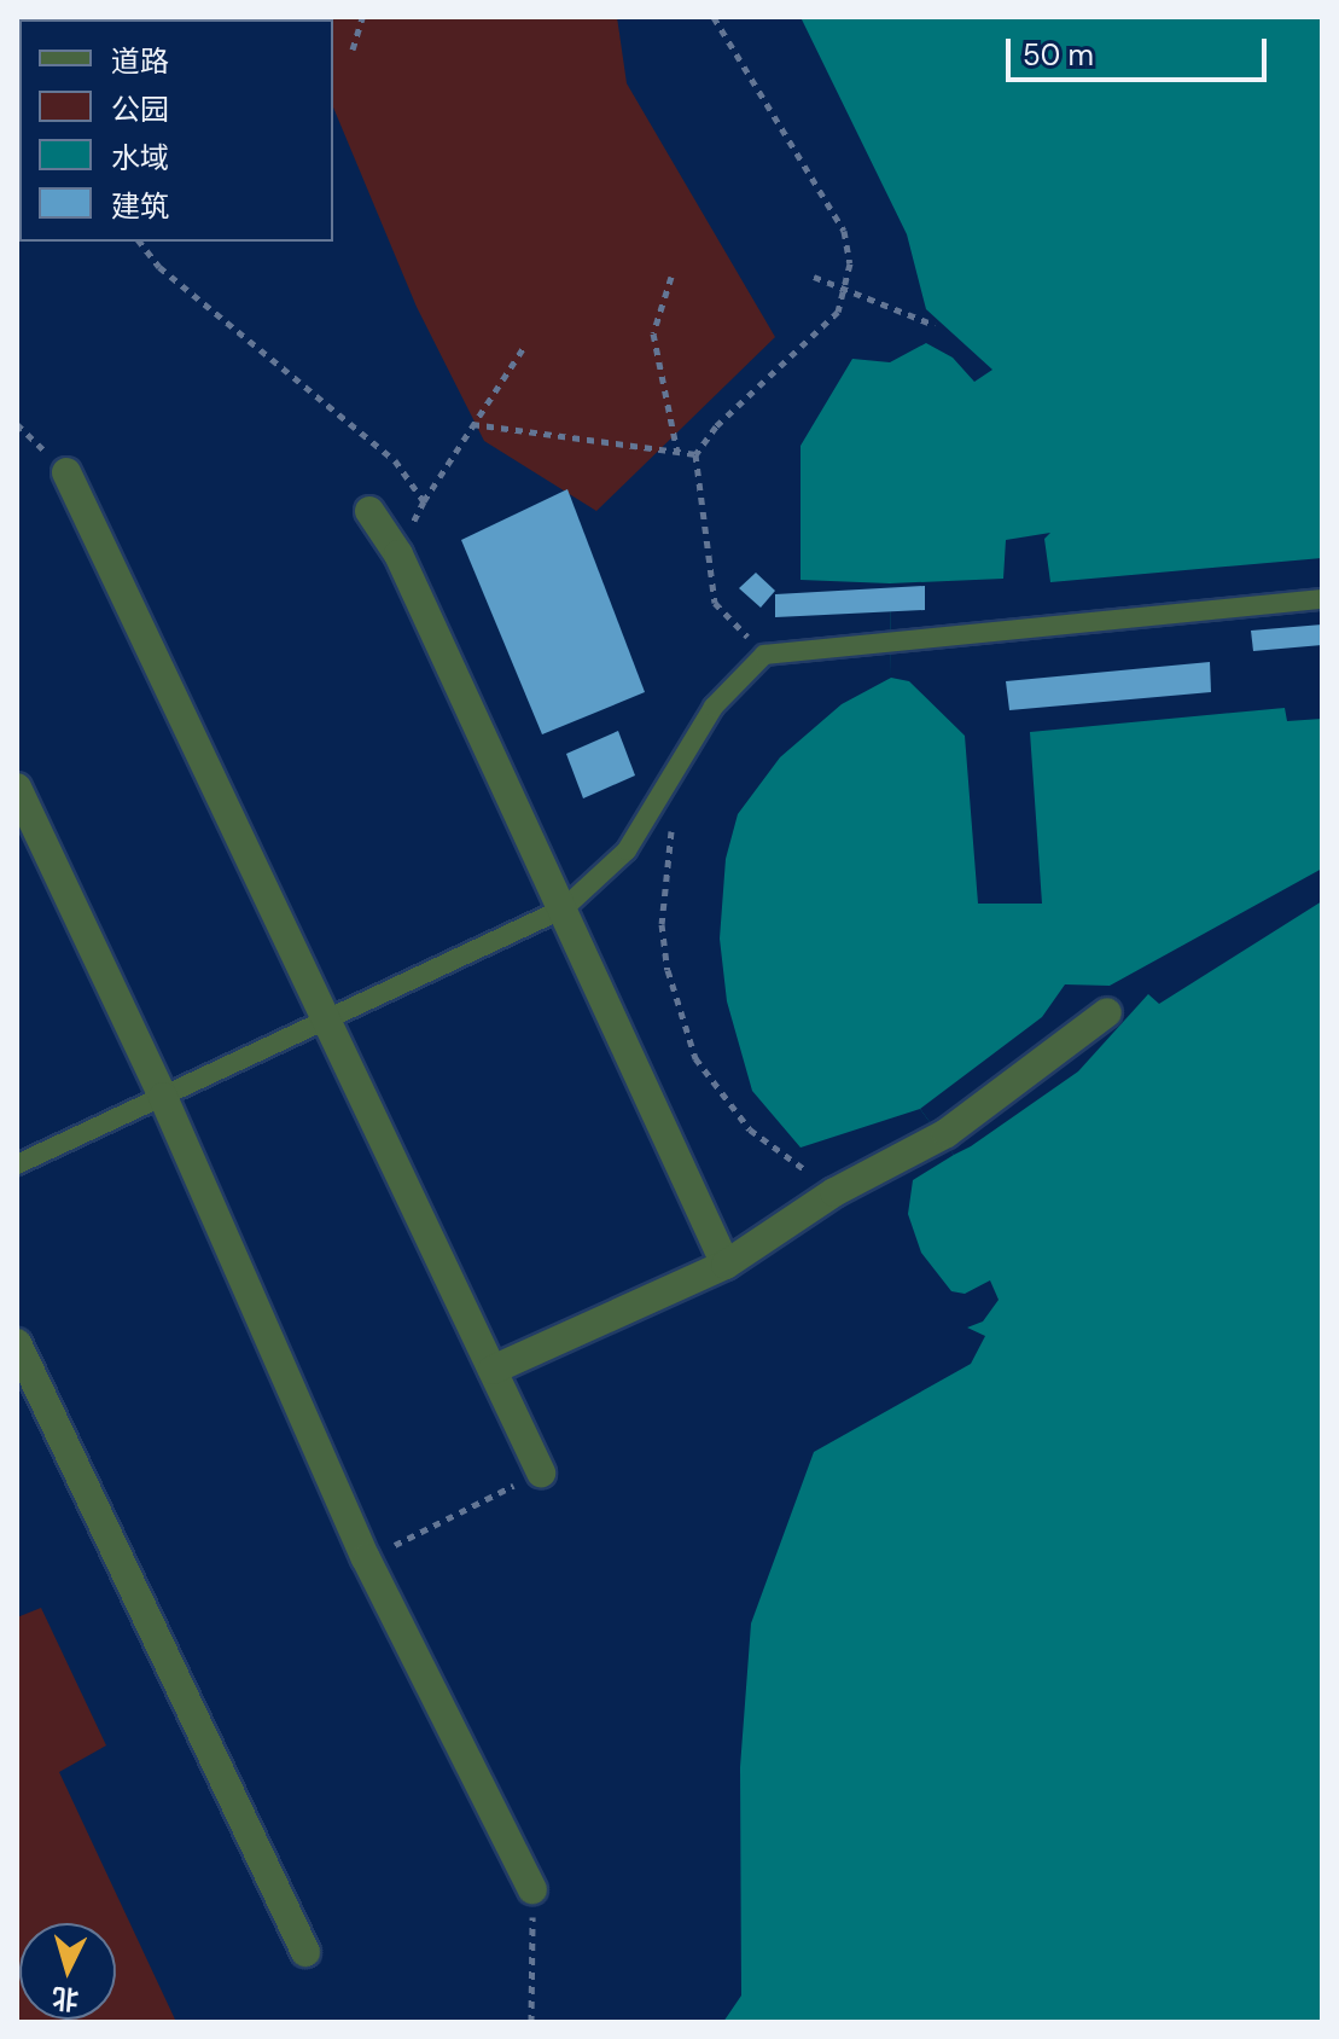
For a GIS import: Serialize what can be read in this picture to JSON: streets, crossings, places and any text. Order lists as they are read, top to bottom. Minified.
{"legend":["道路","公园","水域","建筑"],"scale_bar":"50 m","north":"bottom"}
